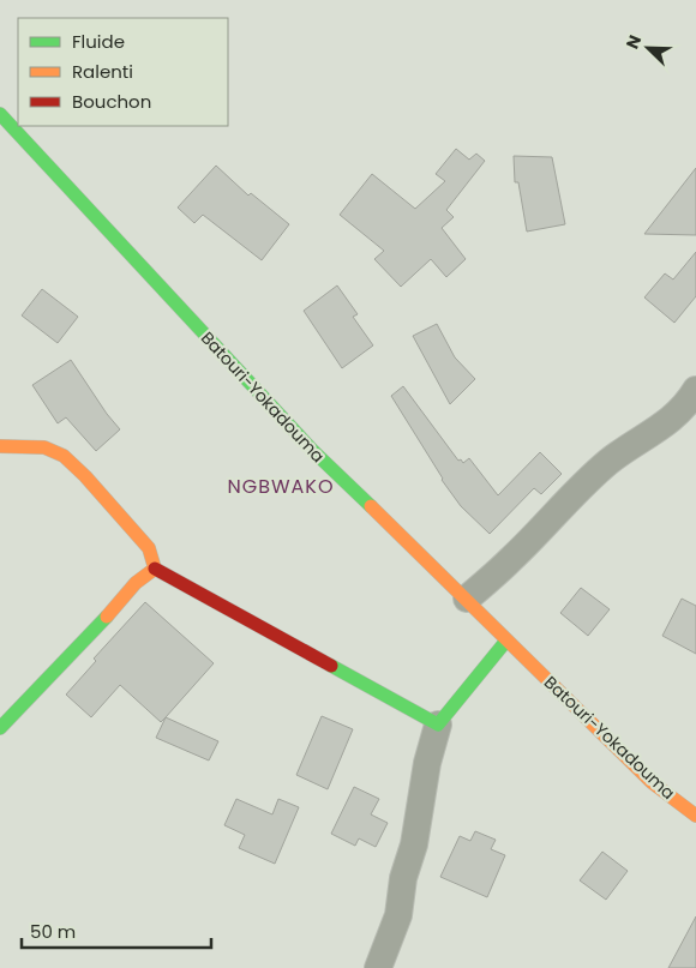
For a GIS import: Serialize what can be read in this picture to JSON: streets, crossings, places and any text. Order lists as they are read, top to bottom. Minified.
{"streets":{"main road":["Batouri-Yokadouma"]},"districts":["NGBWAKO"],"legend":["Fluide","Ralenti","Bouchon"],"scale_bar":"50 m","north":"top left"}
